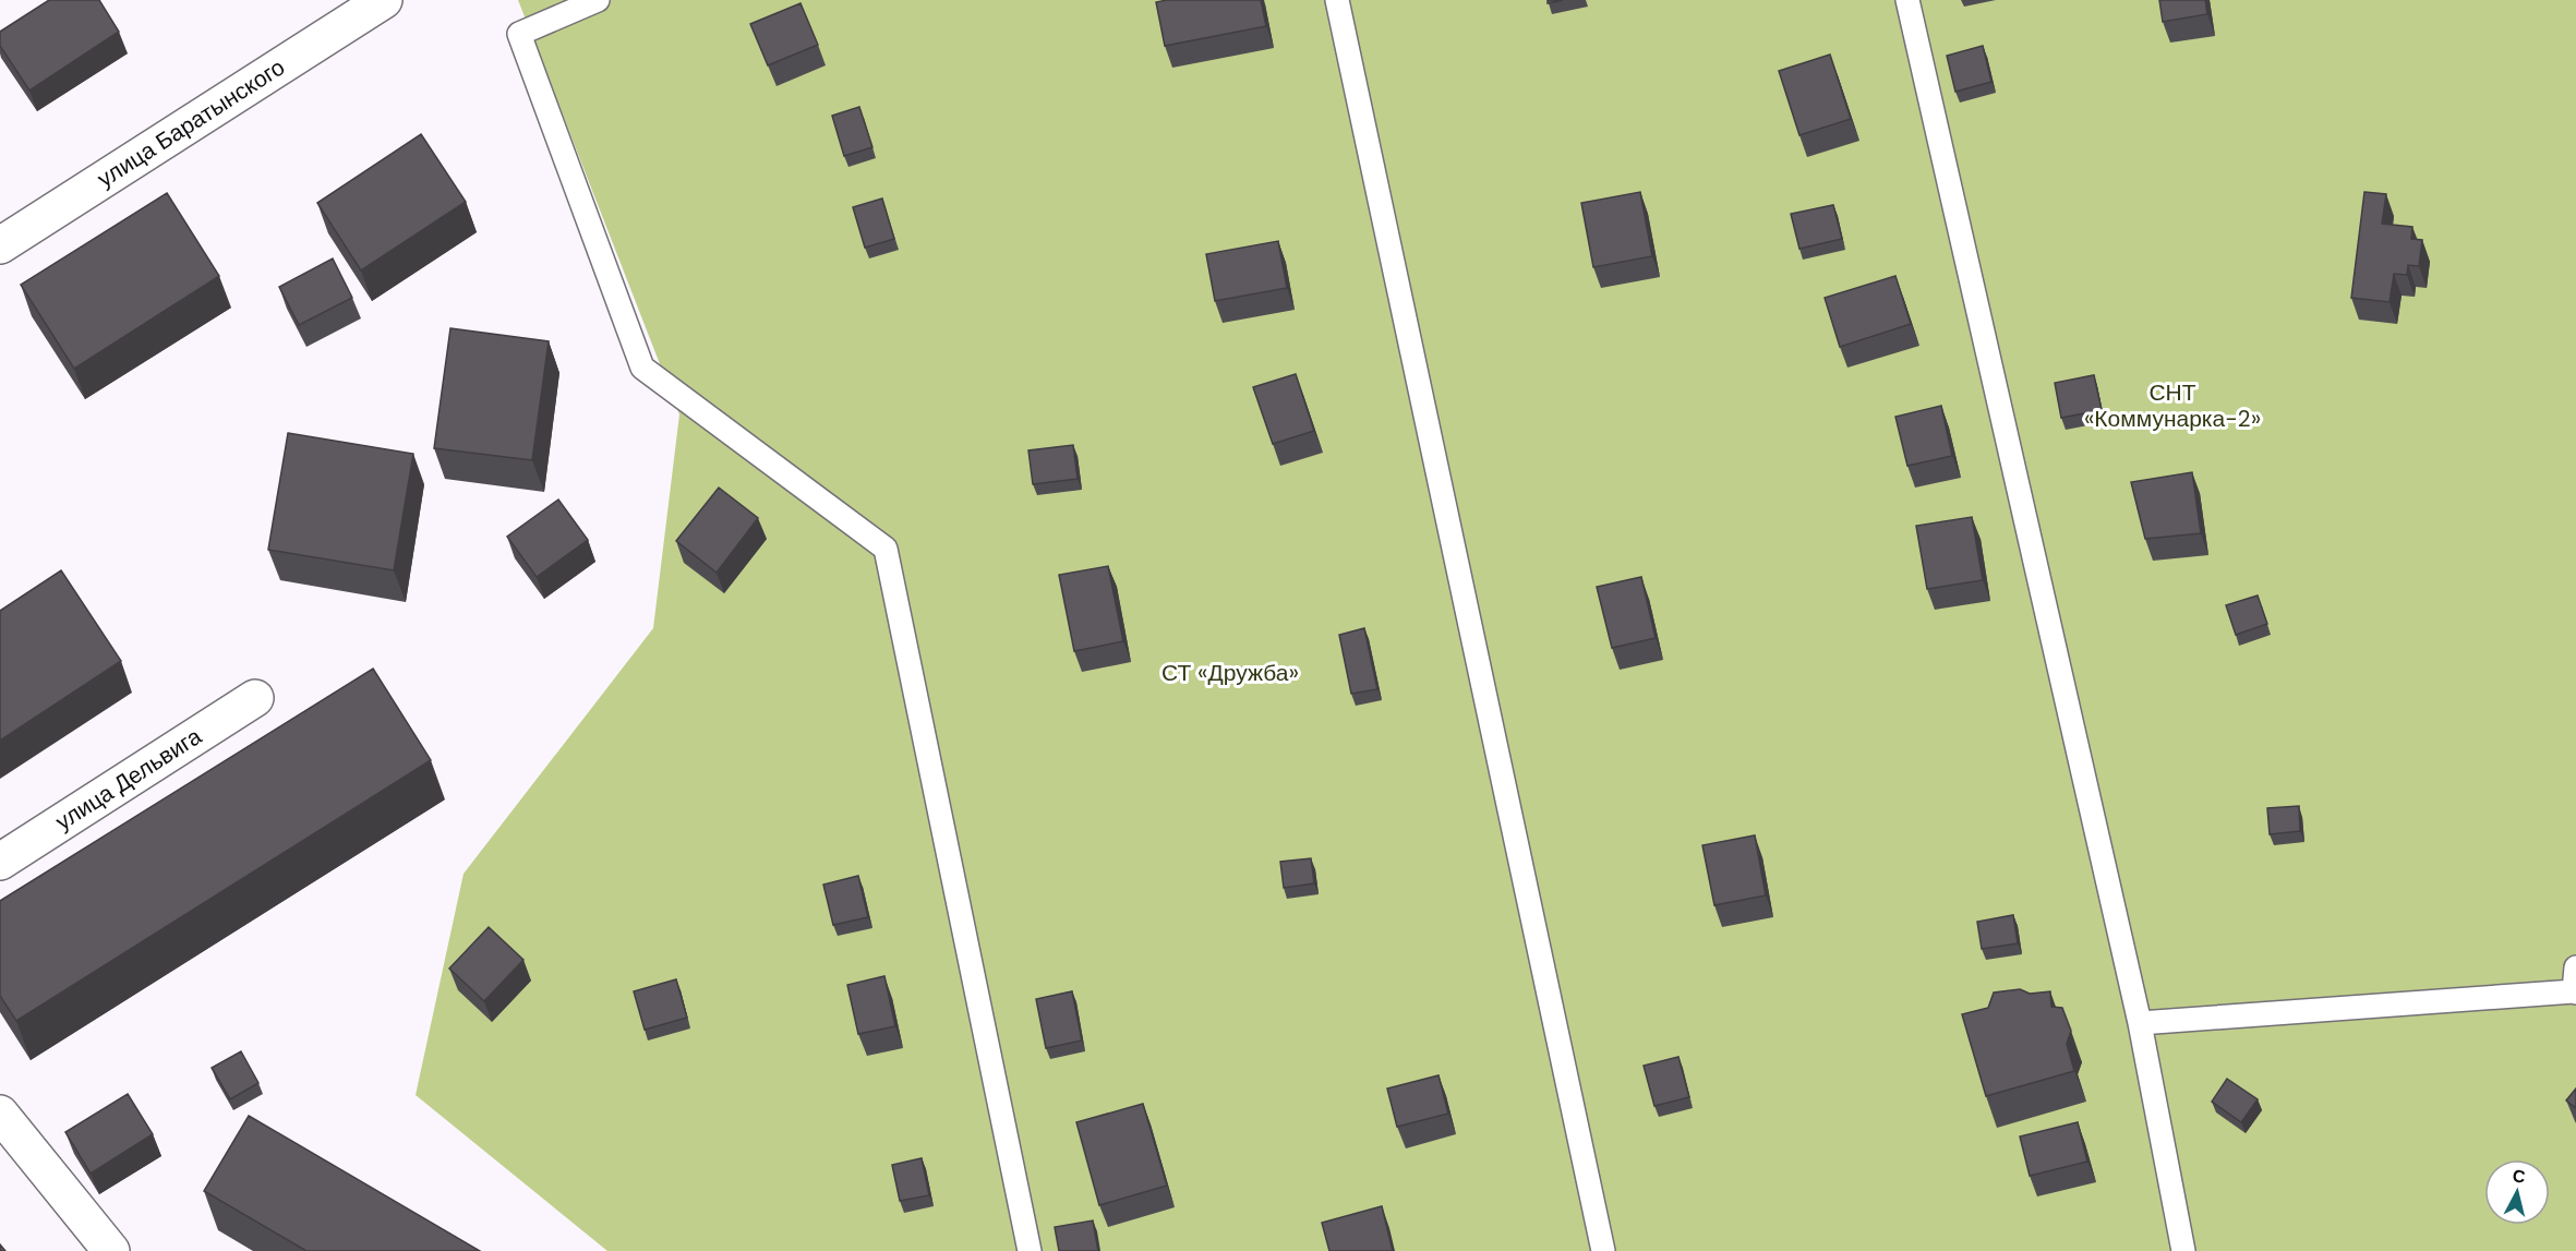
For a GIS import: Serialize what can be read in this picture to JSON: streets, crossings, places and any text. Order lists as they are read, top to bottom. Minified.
{"streets":{"street":["улица Баратынского","улица Дельвига"]},"parks":["СНТ «Коммунарка-2»","СТ «Дружба»"],"north":"top"}
